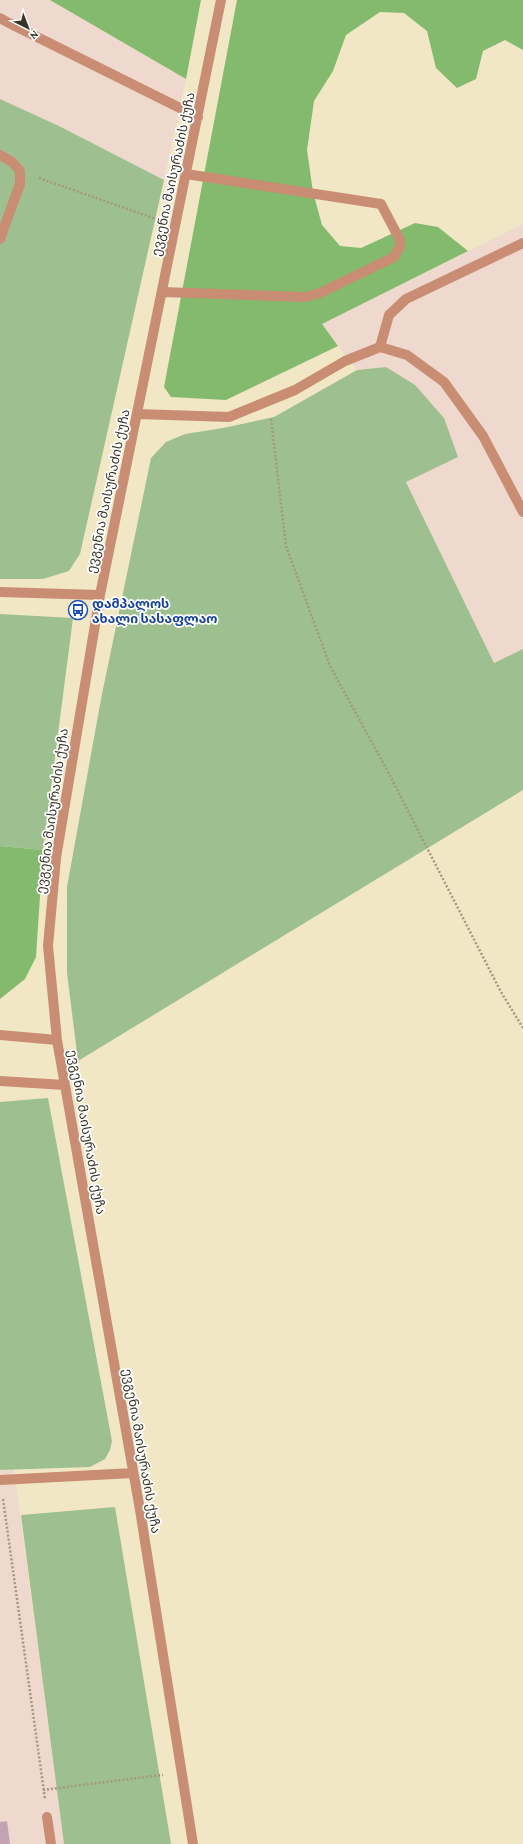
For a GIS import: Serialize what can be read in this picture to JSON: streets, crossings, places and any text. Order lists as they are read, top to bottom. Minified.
{"streets":{"street":["ევგენია მაისურაძის ქუჩა"]},"places":{"bus stop":["დამპალოს ახალი სასაფლაო"]},"north":"bottom right"}
